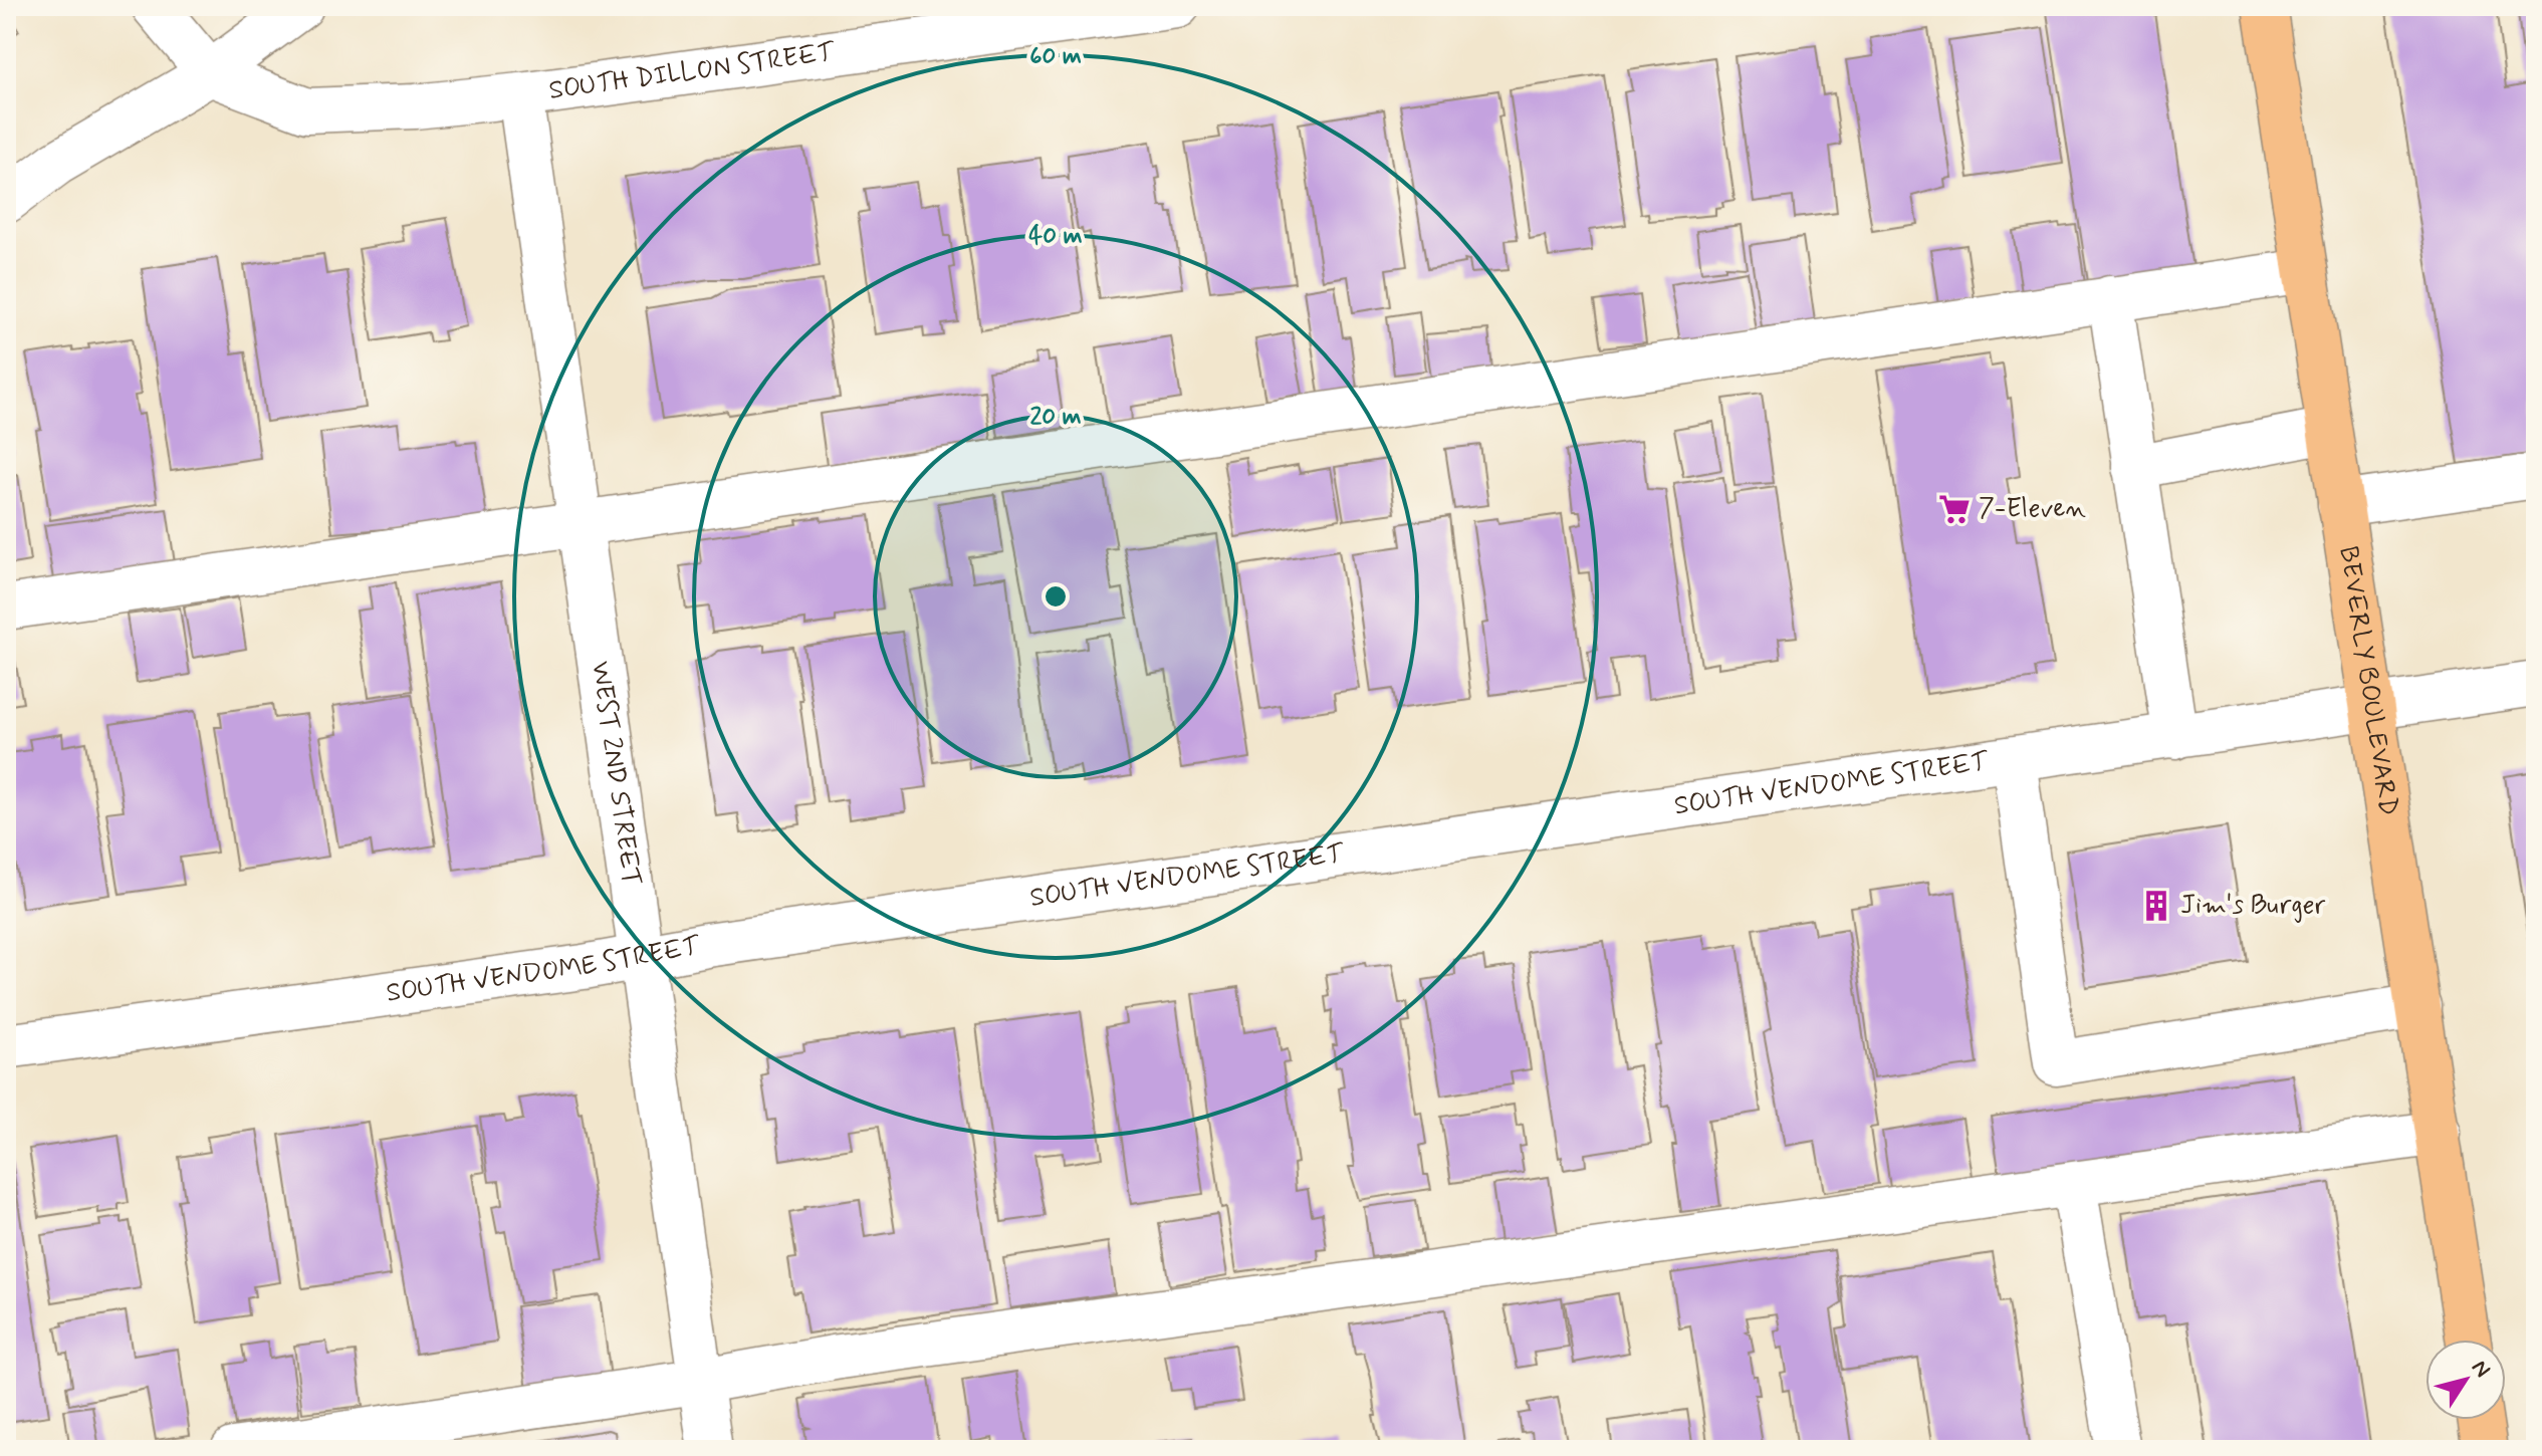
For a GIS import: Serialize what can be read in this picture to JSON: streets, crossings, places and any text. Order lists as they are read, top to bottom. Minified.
{"streets":{"main road":["BEVERLY BOULEVARD"],"street":["SOUTH DILLON STREET","WEST 2ND STREET","SOUTH VENDOME STREET"]},"crossings":[["SOUTH DILLON STREET","WEST 2ND STREET"],["BEVERLY BOULEVARD","SOUTH VENDOME STREET"],["WEST 2ND STREET","SOUTH VENDOME STREET"]],"places":{"supermarket":["7-Eleven"],"building":["Jim's Burger"]},"north":"top right","rings":["60 m","40 m","20 m"]}
